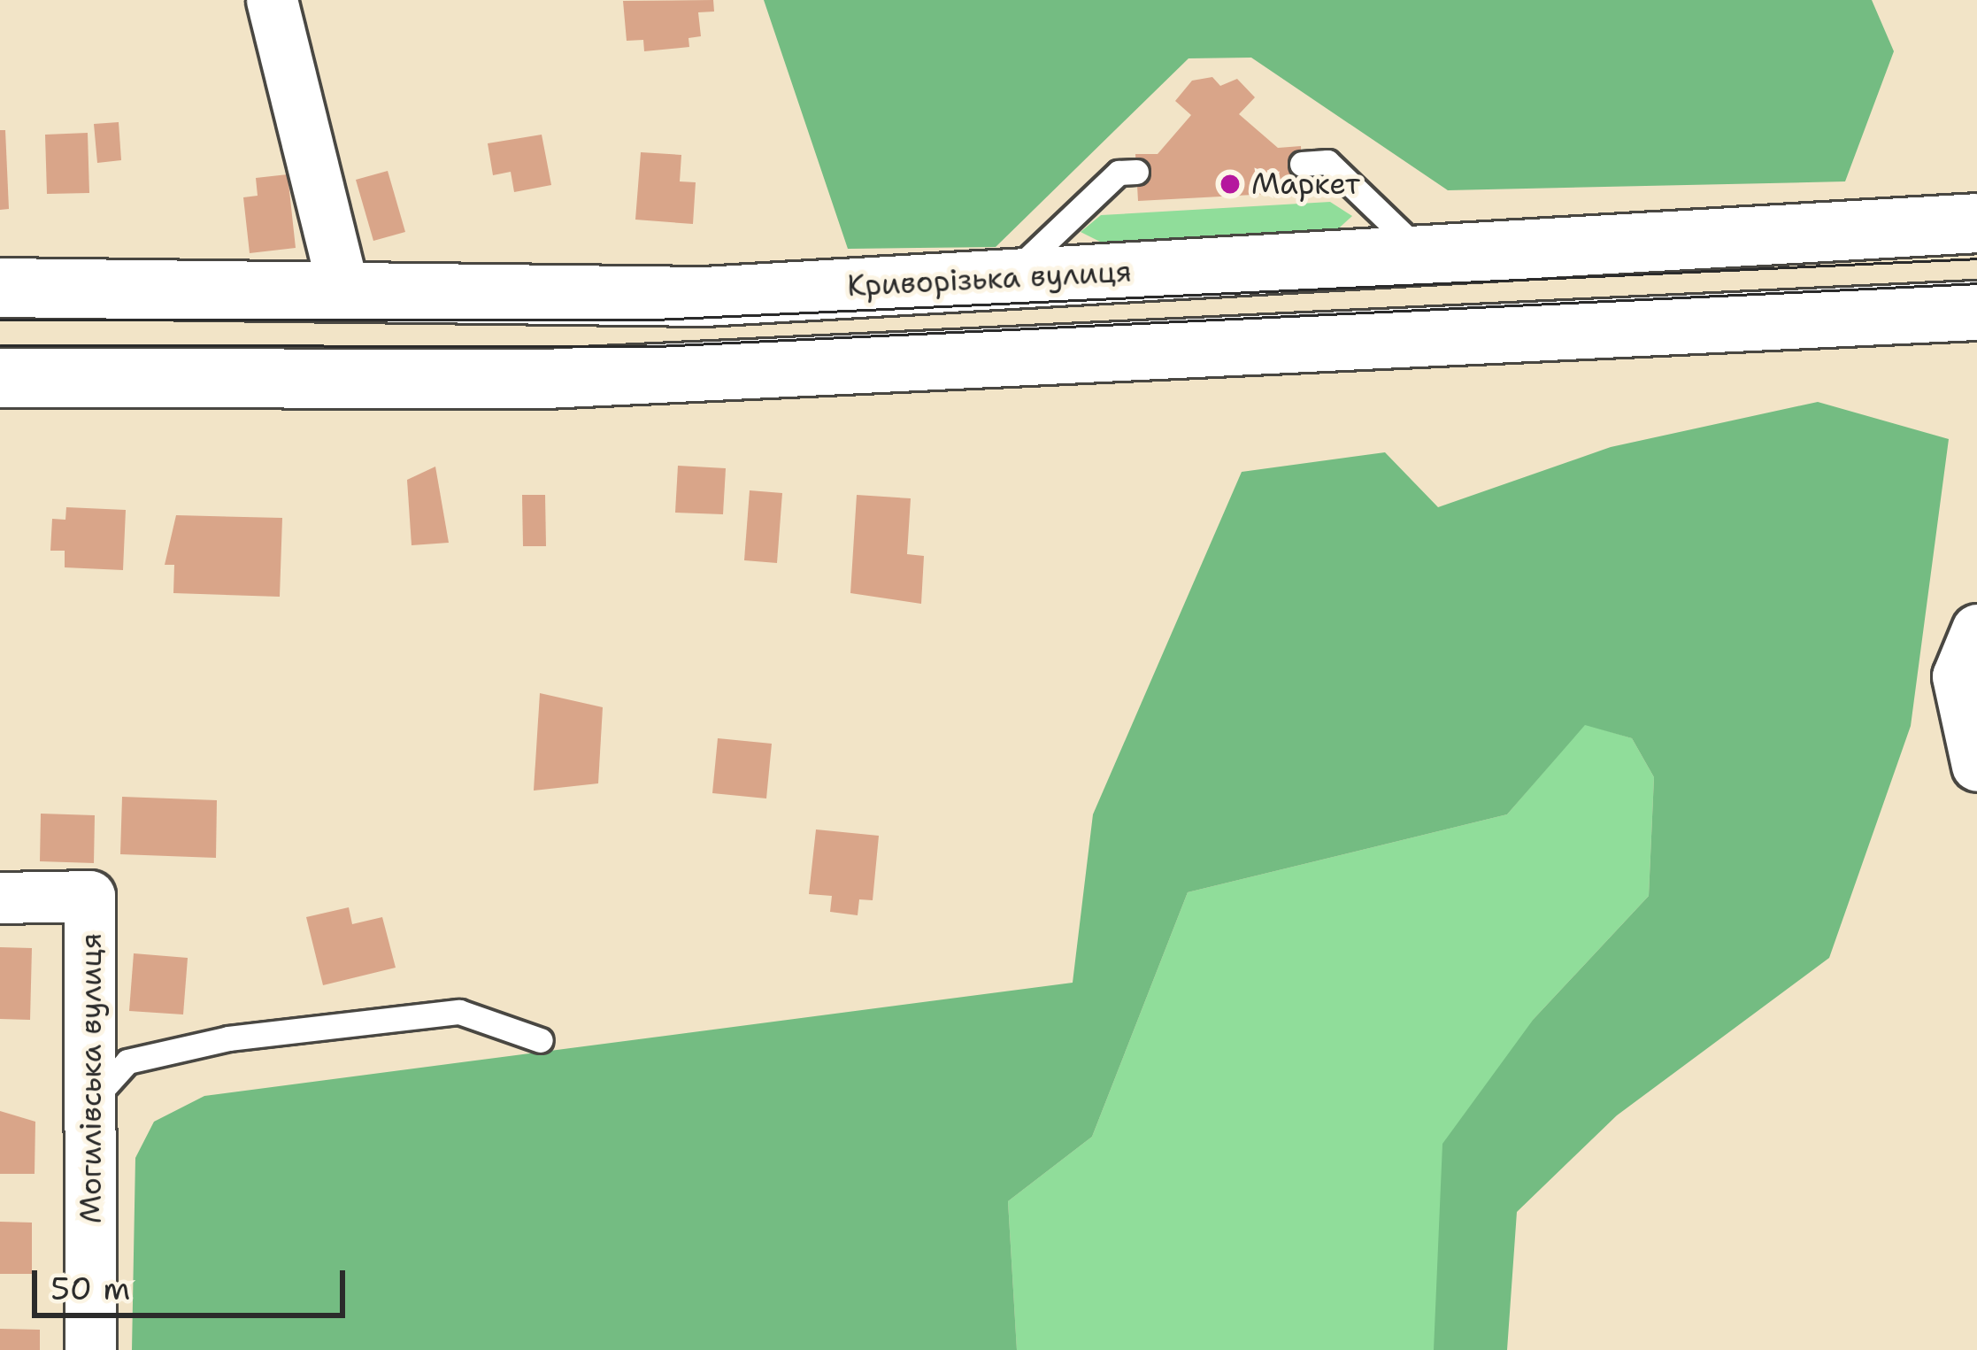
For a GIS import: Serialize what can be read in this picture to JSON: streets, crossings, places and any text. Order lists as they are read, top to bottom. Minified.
{"streets":{"main road":["Криворізька вулиця"],"street":["Могилівська вулиця"]},"places":["Маркет"],"scale_bar":"50 m"}
